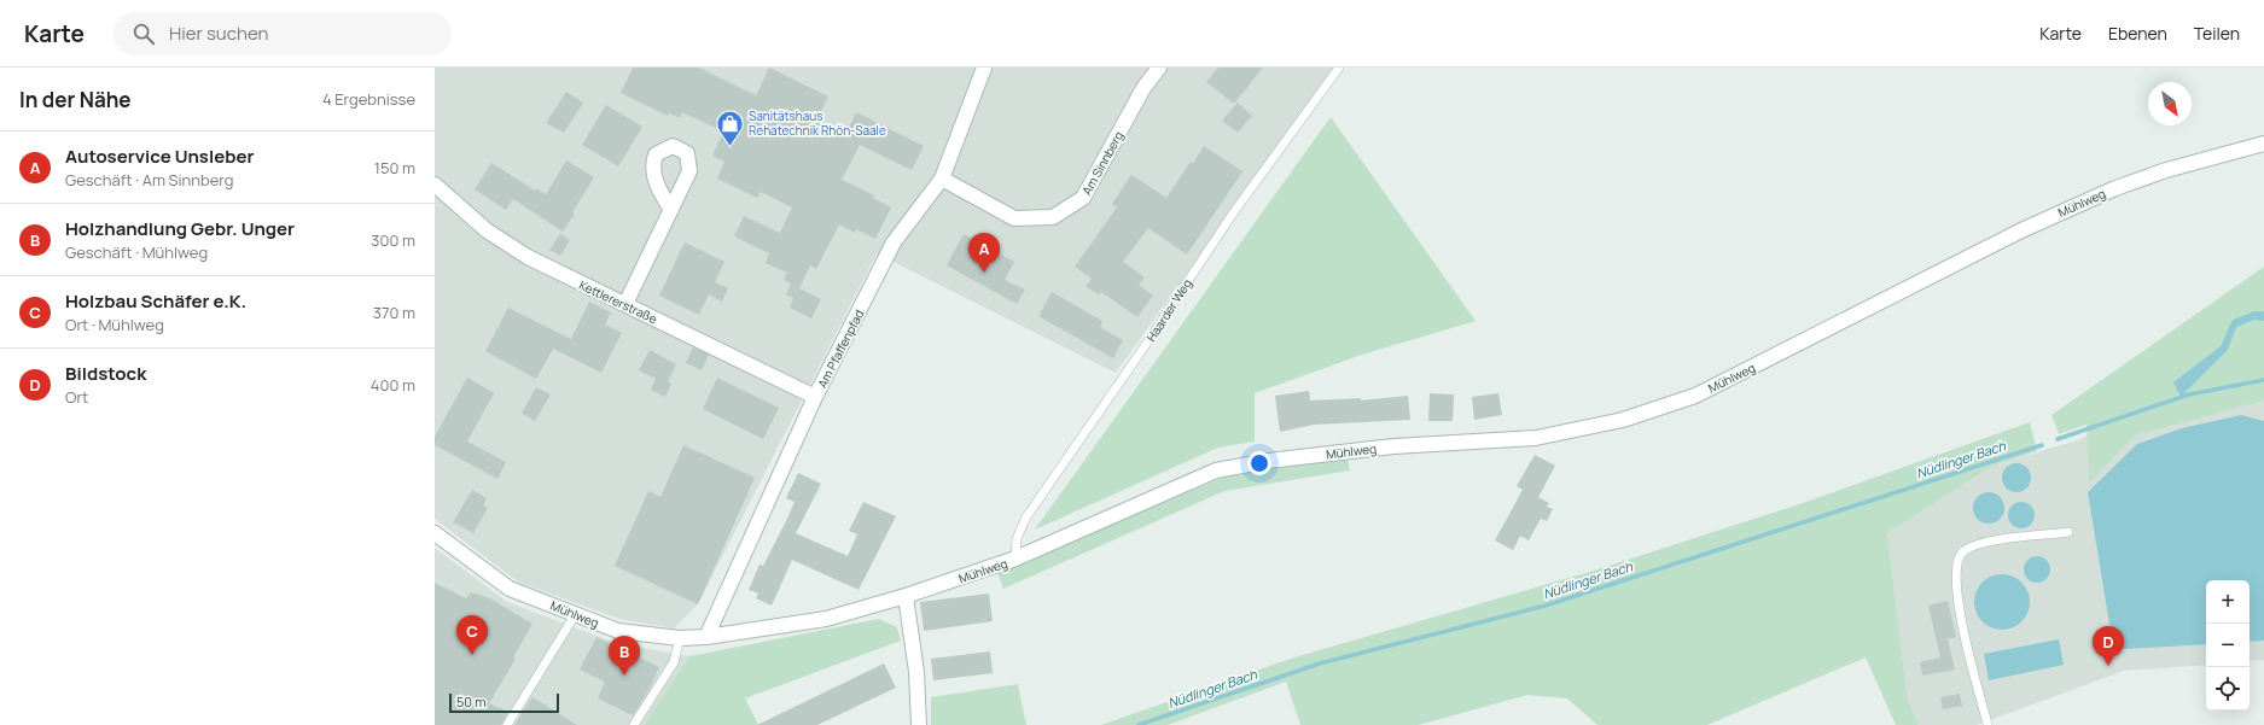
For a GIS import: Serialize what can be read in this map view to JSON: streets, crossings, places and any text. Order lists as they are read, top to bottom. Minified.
{"streets":{"street":["Am Sinnberg","Mühlweg","Kettlererstraße","Am Pfaffenpfad"],"lane":["Haarder Weg"]},"crossings":[["Am Sinnberg","Am Pfaffenpfad"],["Mühlweg","Haarder Weg"],["Mühlweg","Am Pfaffenpfad"],["Kettlererstraße","Am Pfaffenpfad"]],"water":["Nüdlinger Bach"],"places":{"shop":["Sanitätshaus Rehatechnik Rhön-Saale"]},"scale_bar":"50 m","north":"bottom right","page":{"header":"Karte","search":"Hier suchen","nav":["Karte","Ebenen","Teilen"],"heading":["In der Nähe","4 Ergebnisse"],"list":[{"mark":"A","name":"Autoservice Unsleber","note":"Geschäft · Am Sinnberg","value":"150 m"},{"mark":"B","name":"Holzhandlung Gebr. Unger","note":"Geschäft · Mühlweg","value":"300 m"},{"mark":"C","name":"Holzbau Schäfer e.K.","note":"Ort · Mühlweg","value":"370 m"},{"mark":"D","name":"Bildstock","note":"Ort","value":"400 m"}],"pins":["A","C","D","B"],"map_buttons":["+","−"],"scale":"50 m"}}
